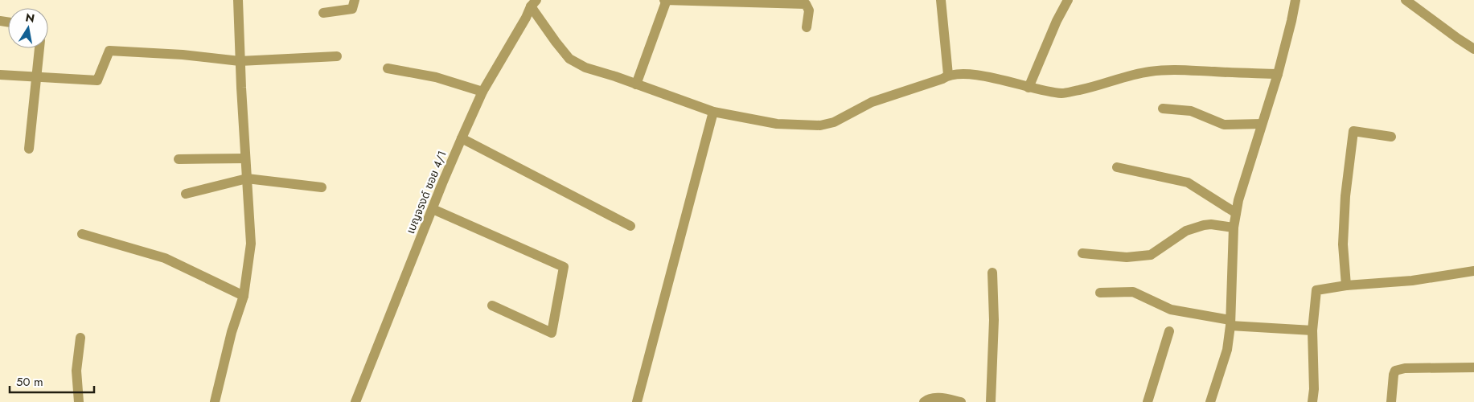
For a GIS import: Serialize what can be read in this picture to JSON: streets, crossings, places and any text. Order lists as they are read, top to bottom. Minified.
{"streets":{"street":["เบญจรงด์ ซอย 4/1"]},"scale_bar":"50 m","north":"top"}
